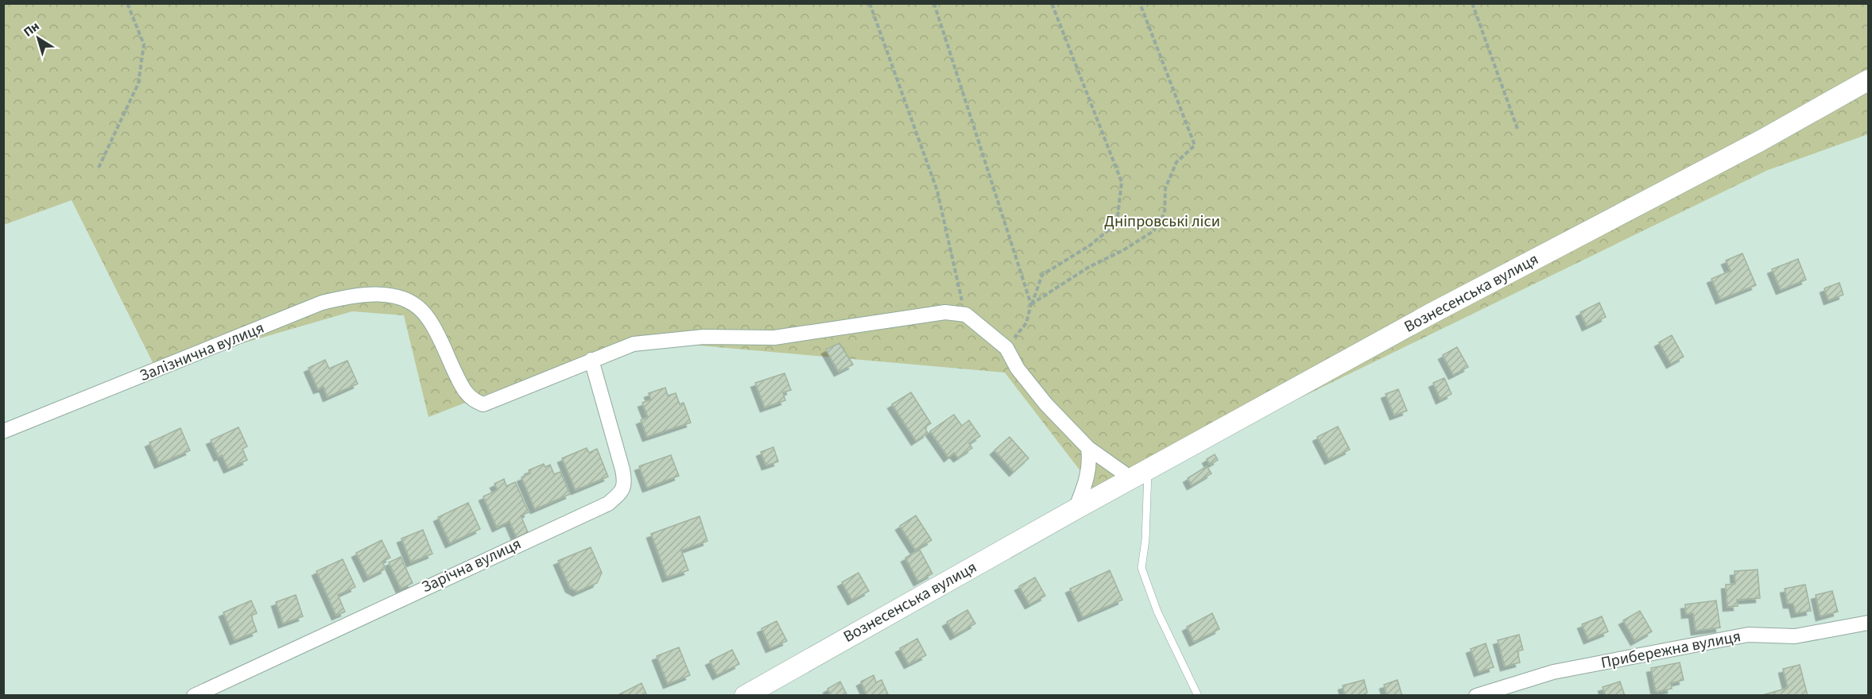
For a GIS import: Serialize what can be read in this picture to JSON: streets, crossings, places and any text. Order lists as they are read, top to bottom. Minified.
{"streets":{"main road":["Вознесенська вулиця"],"street":["Залізнична вулиця","Зарічна вулиця","Прибережна вулиця"]},"crossings":[["Залізнична вулиця","Зарічна вулиця"]],"parks":["Дніпровські ліси"],"north":"top left"}
